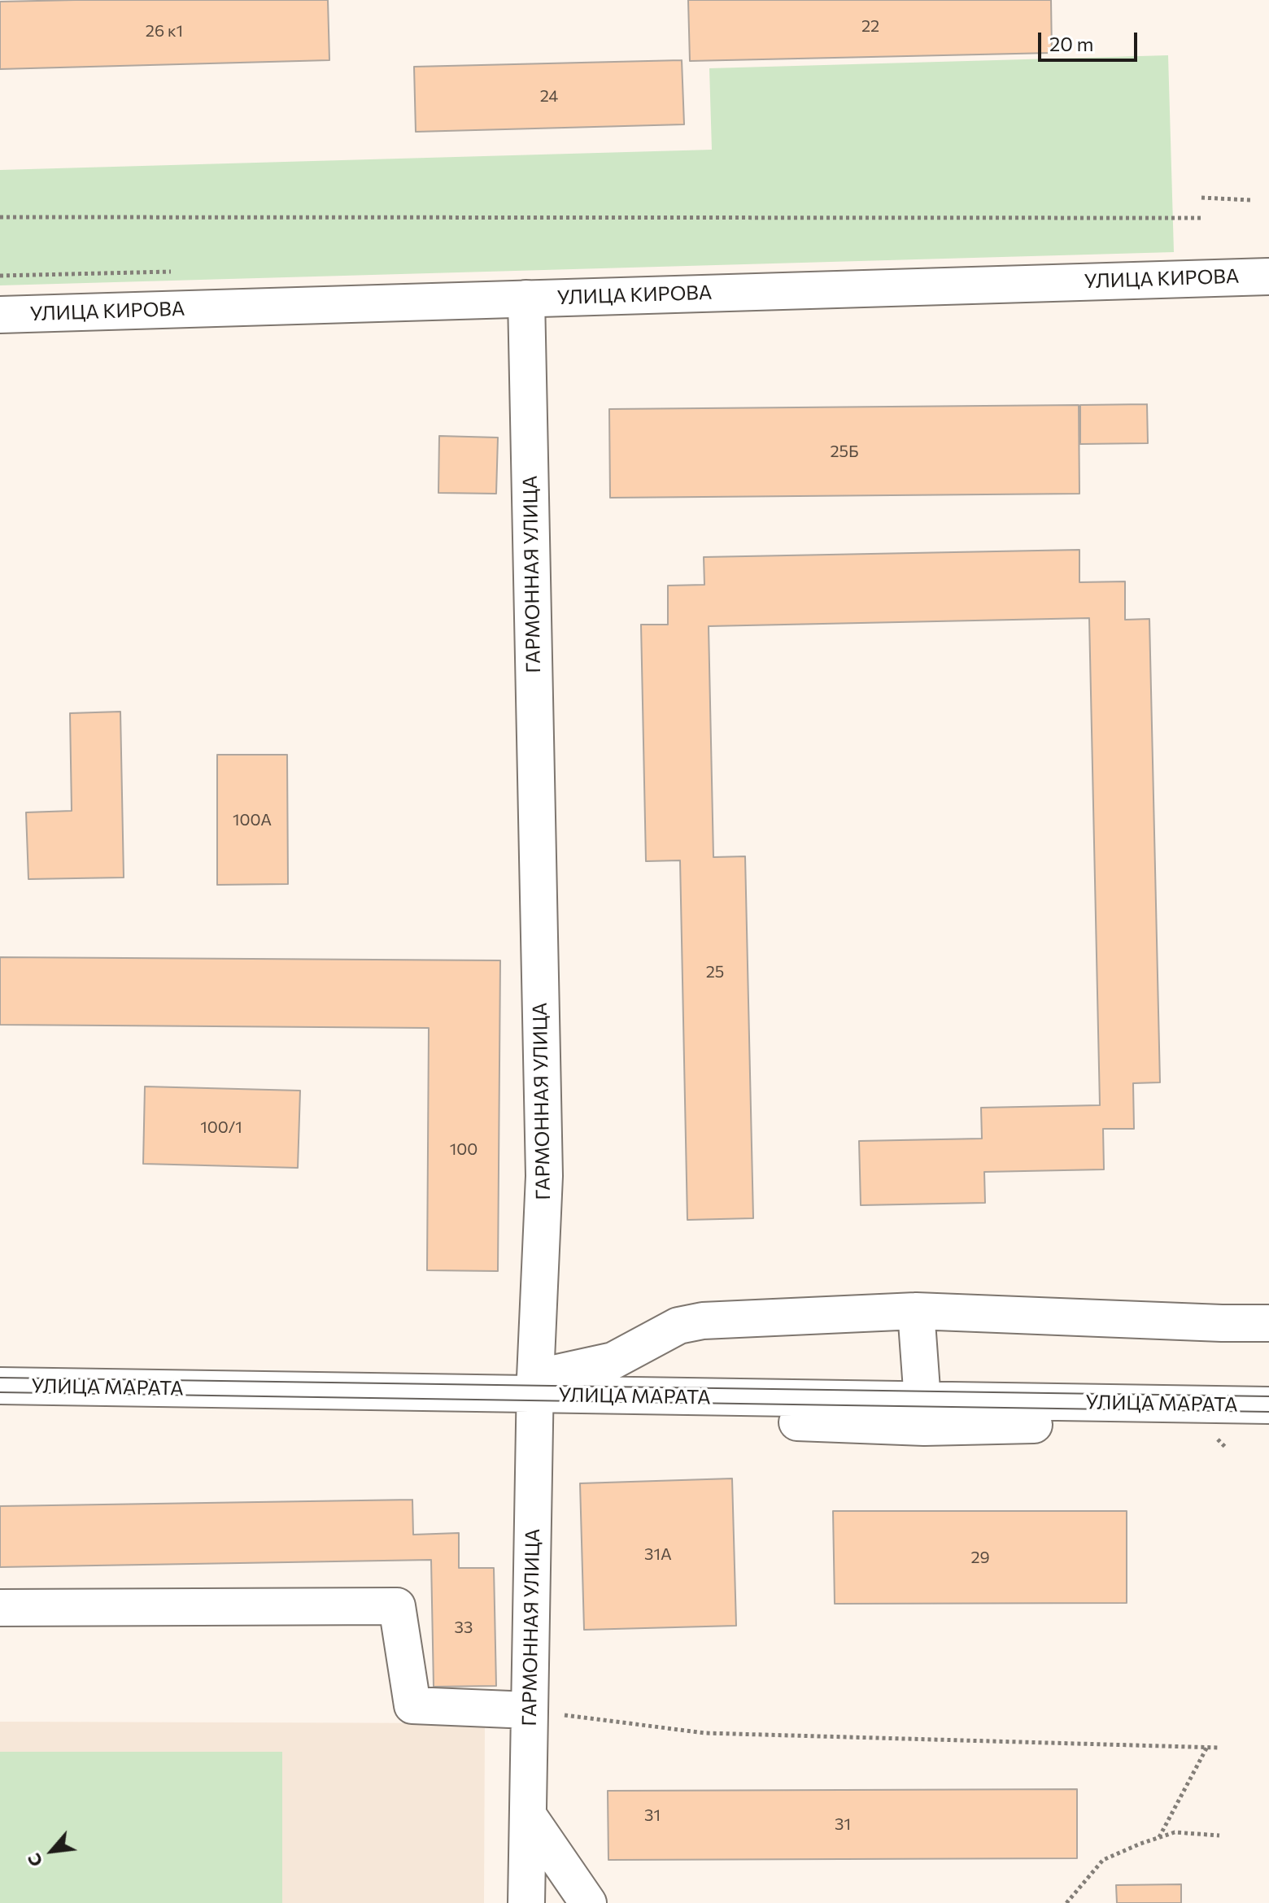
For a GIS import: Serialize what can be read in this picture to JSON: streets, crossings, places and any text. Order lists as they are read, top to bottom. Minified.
{"streets":{"street":["УЛИЦА КИРОВА","ГАРМОННАЯ УЛИЦА","УЛИЦА МАРАТА"]},"crossings":[["УЛИЦА КИРОВА","ГАРМОННАЯ УЛИЦА"],["ГАРМОННАЯ УЛИЦА","УЛИЦА МАРАТА"]],"house_numbers":["22","26 к1","24","25Б","100А","25","100/1","100","31А","29","33","31","31"],"scale_bar":"20 m","north":"bottom left"}
